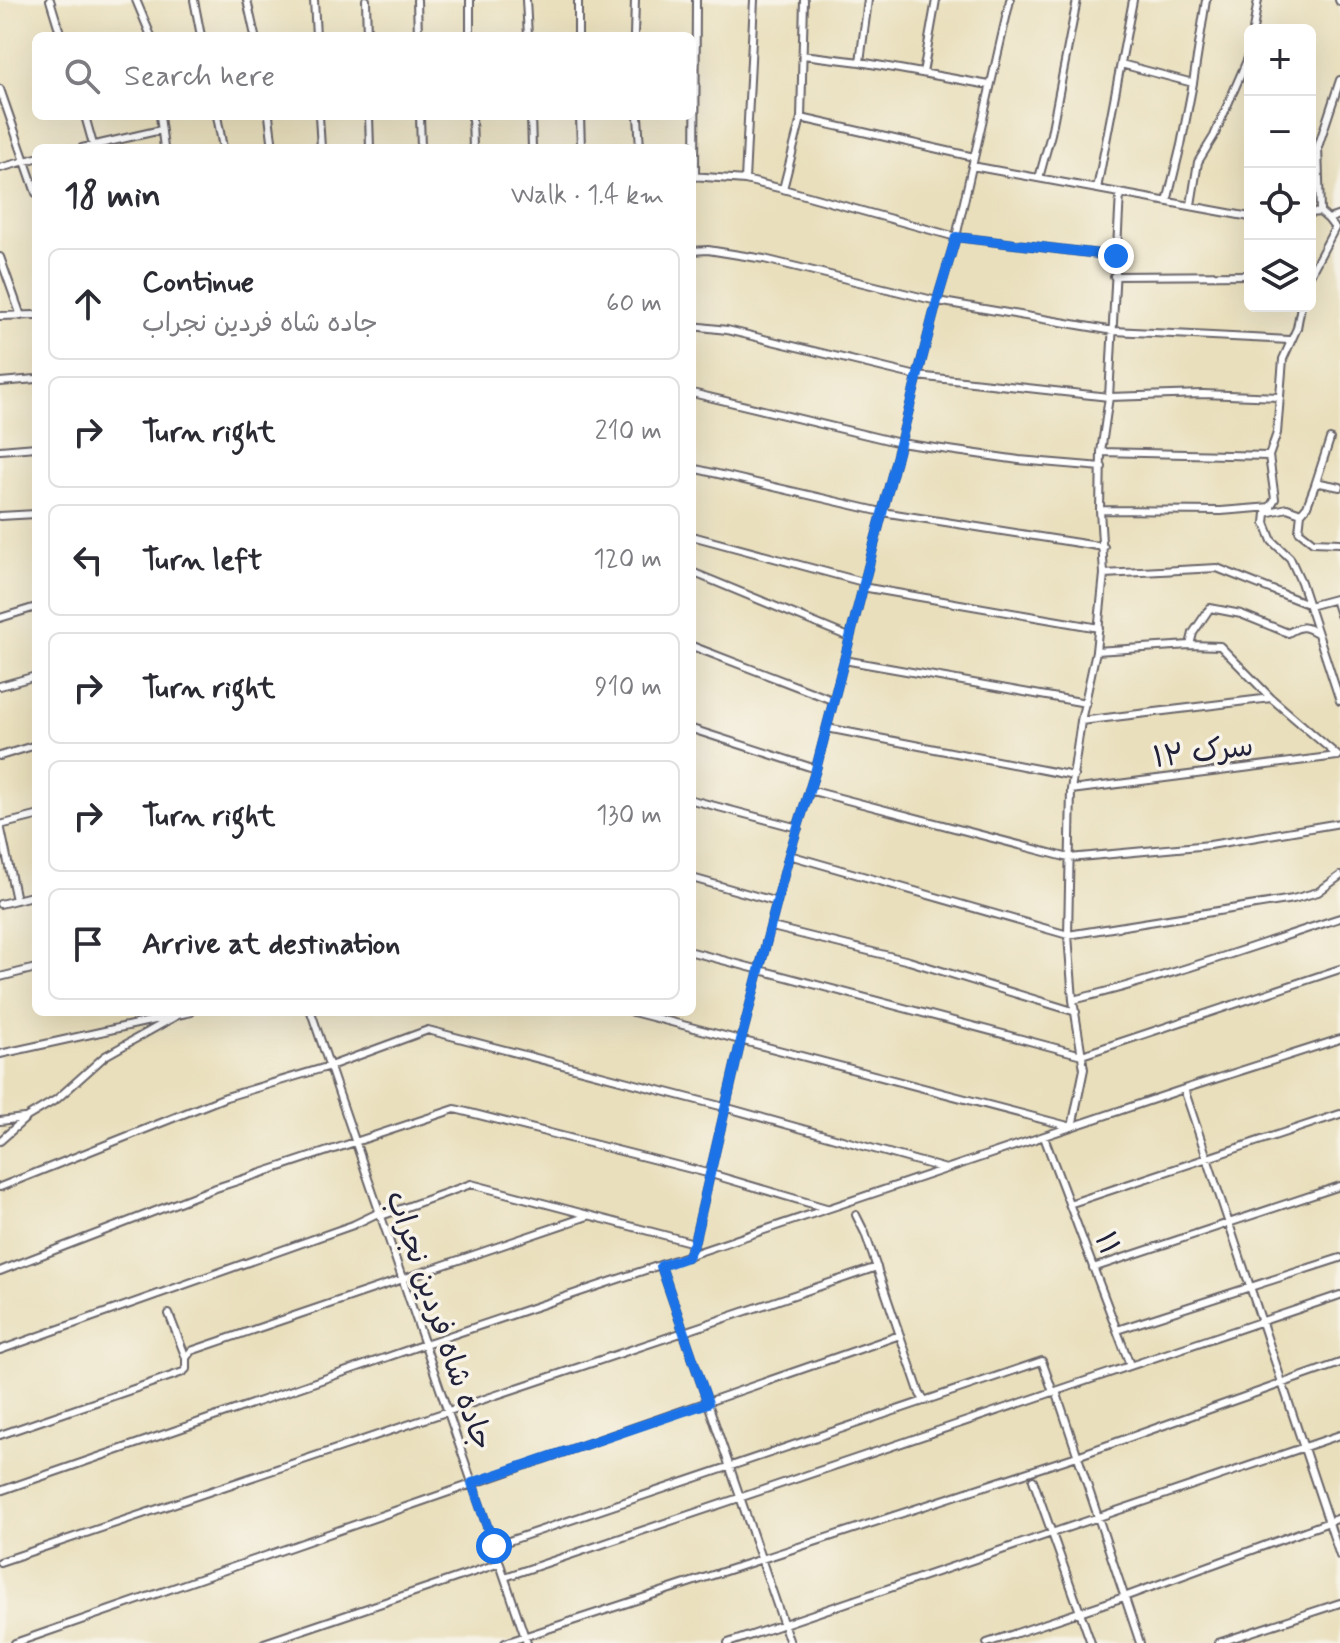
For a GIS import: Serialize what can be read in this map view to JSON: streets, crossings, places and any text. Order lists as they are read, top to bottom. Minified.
{"streets":{"street":["سرک ۱۲","۱۱","جاده شاه فردین نجراب"]},"page":{"map_buttons":["+","−"],"search":"Search here","heading":["18 min","Walk · 1.4 km"],"list":[["Continue","جاده شاه فردین نجراب","60 m"],["Turn right","210 m"],["Turn left","120 m"],["Turn right","910 m"],["Turn right","130 m"],"Arrive at destination"]}}
